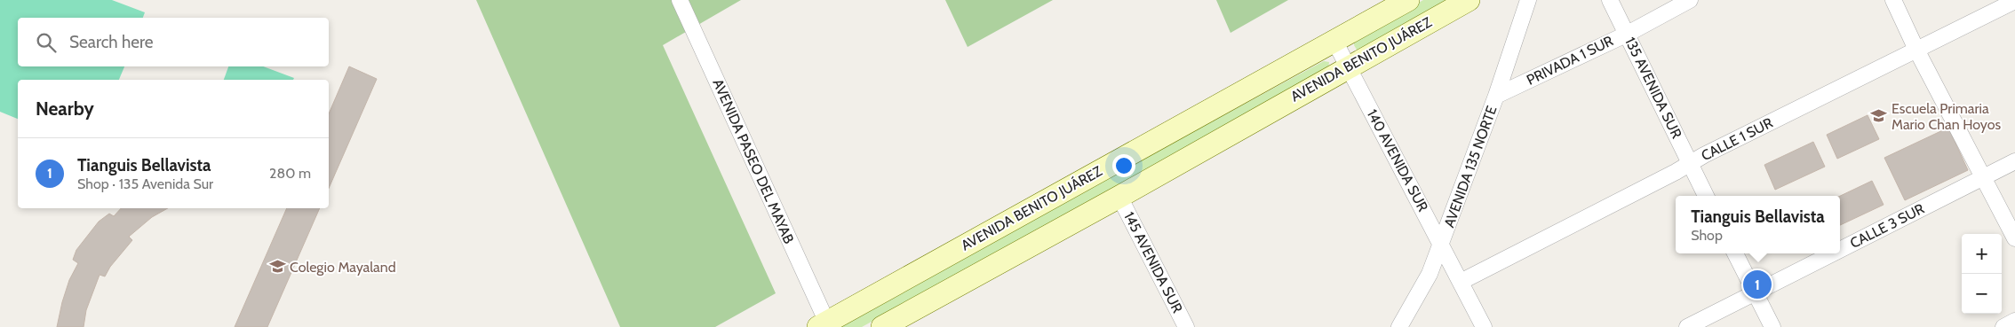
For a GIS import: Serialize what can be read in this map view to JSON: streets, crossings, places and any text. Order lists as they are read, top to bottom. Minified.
{"streets":{"main road":["AVENIDA BENITO JUÁREZ"],"street":["PRIVADA 1 SUR","135 AVENIDA SUR","CALLE 1 SUR","140 AVENIDA SUR","AVENIDA PASEO DEL MAYAB","AVENIDA 135 NORTE","CALLE 3 SUR","145 AVENIDA SUR"]},"crossings":[["AVENIDA BENITO JUÁREZ","140 AVENIDA SUR"],["AVENIDA BENITO JUÁREZ","AVENIDA PASEO DEL MAYAB"],["AVENIDA BENITO JUÁREZ","145 AVENIDA SUR"],["PRIVADA 1 SUR","135 AVENIDA SUR"],["PRIVADA 1 SUR","AVENIDA 135 NORTE"],["135 AVENIDA SUR","CALLE 1 SUR"],["CALLE 1 SUR","140 AVENIDA SUR"],["140 AVENIDA SUR","AVENIDA 135 NORTE"]],"places":{"school or university":["Escuela Primaria Mario Chan Hoyos","Colegio Mayaland"]},"page":{"search":"Search here","heading":"Nearby","list":[{"mark":"1","name":"Tianguis Bellavista","note":"Shop · 135 Avenida Sur","value":"280 m"}],"popup":["Tianguis Bellavista","Shop"],"map_buttons":["+","−"],"pins":"1"}}
